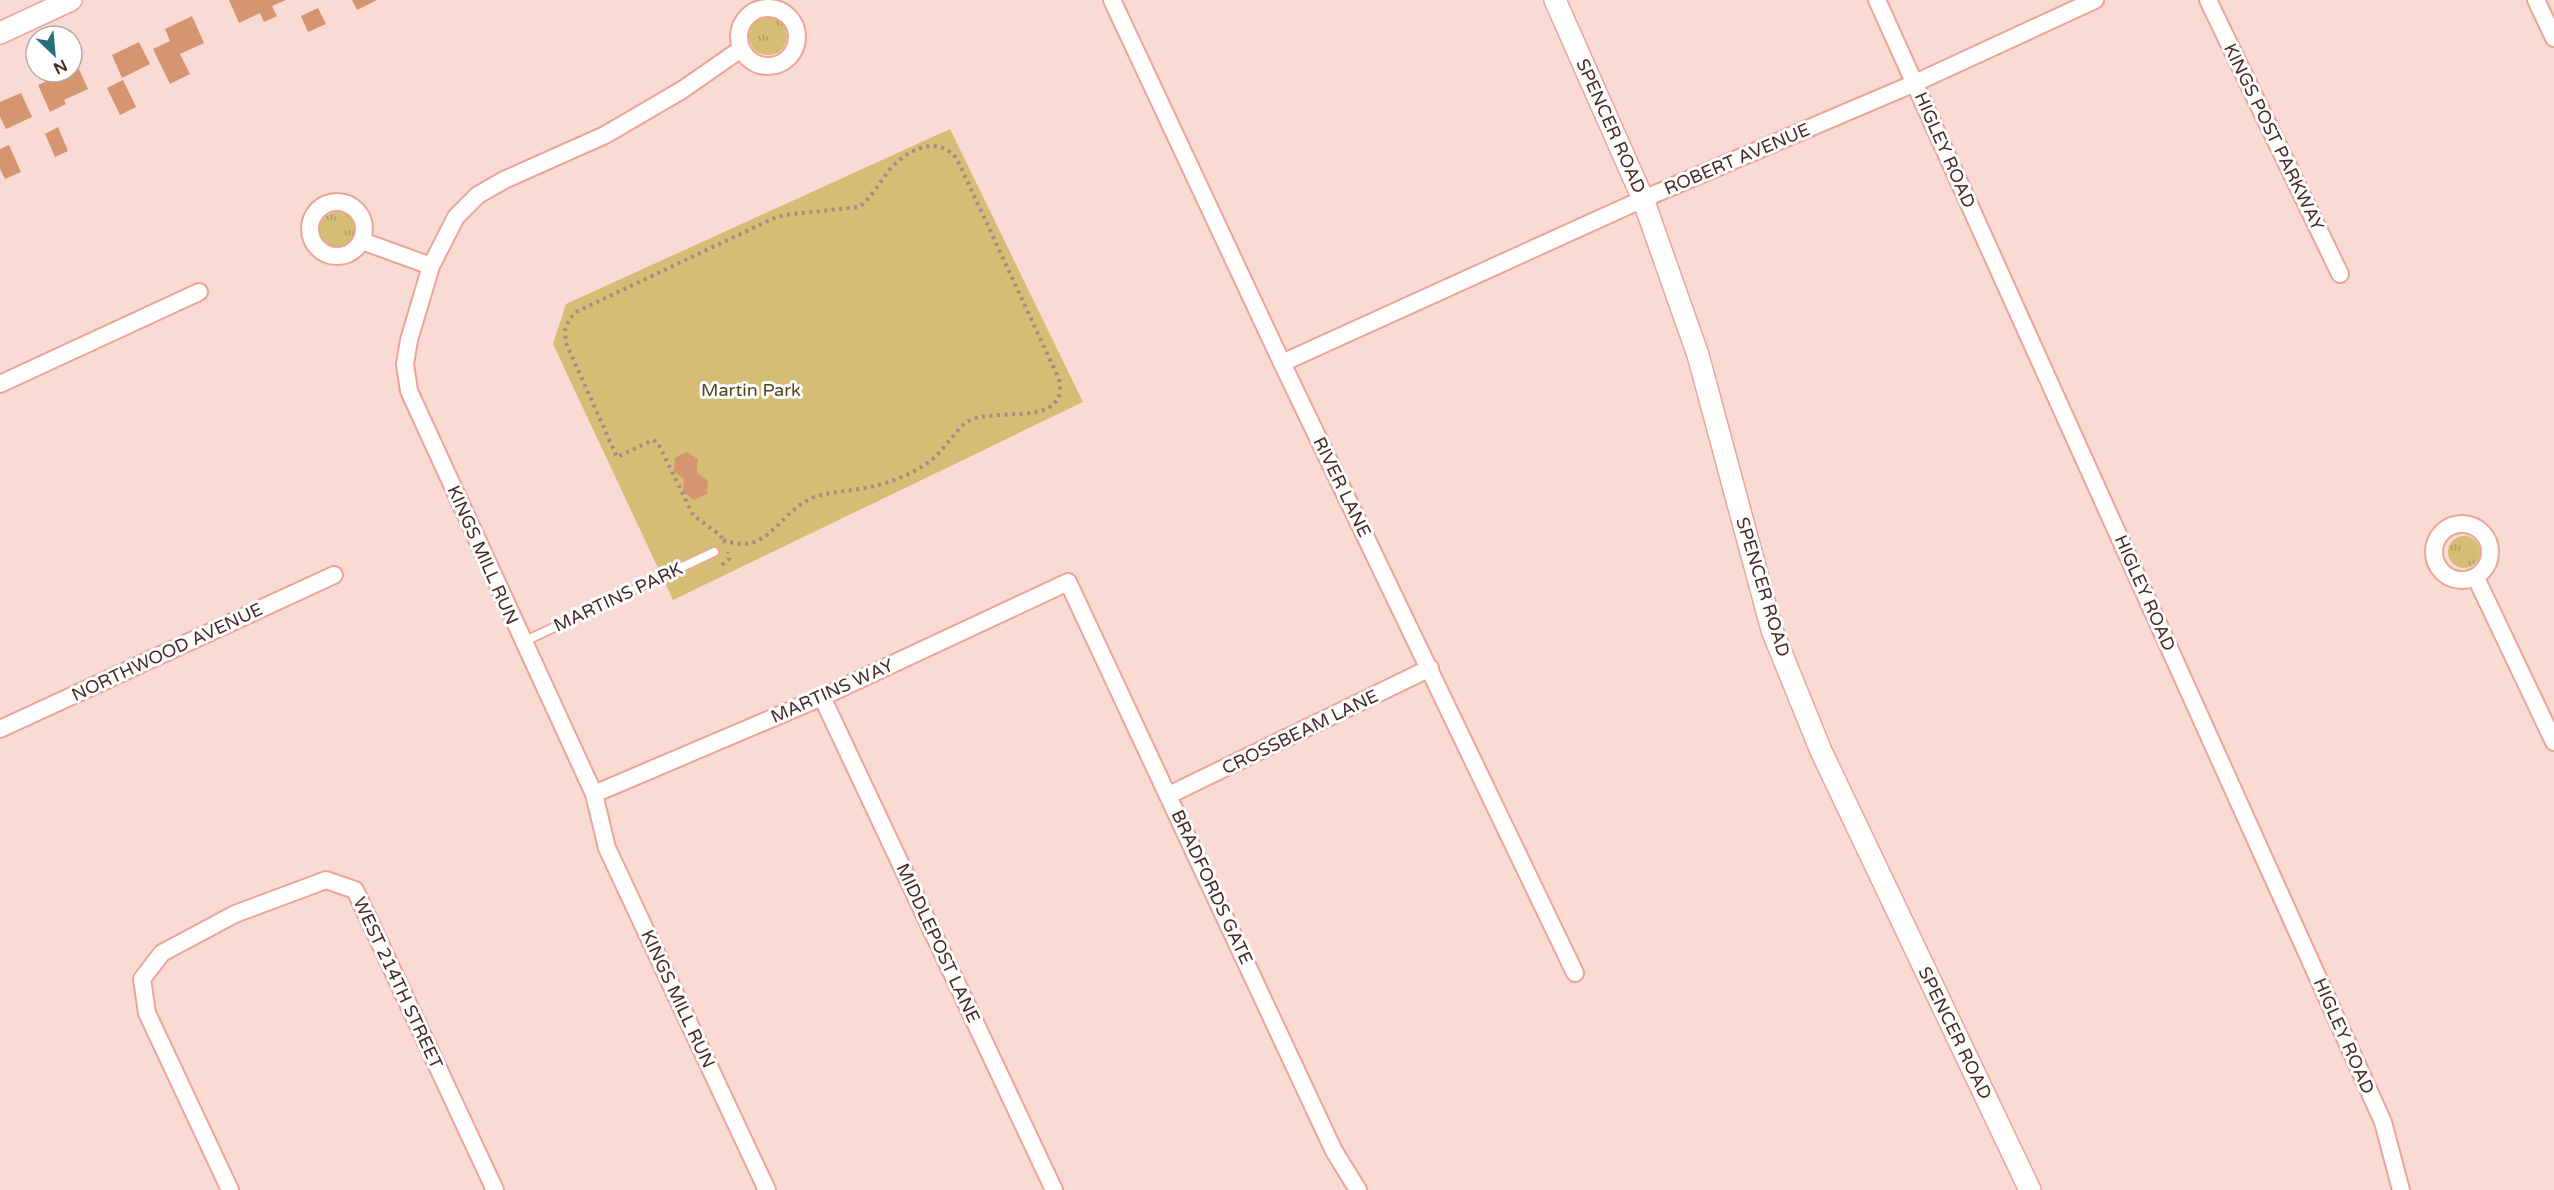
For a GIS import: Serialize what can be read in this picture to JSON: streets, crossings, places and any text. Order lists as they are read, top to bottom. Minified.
{"streets":{"street":["SPENCER ROAD","KINGS POST PARKWAY","HIGLEY ROAD","ROBERT AVENUE","RIVER LANE","KINGS MILL RUN","NORTHWOOD AVENUE","MARTINS WAY","CROSSBEAM LANE","BRADFORDS GATE","MIDDLEPOST LANE","WEST 214TH STREET"],"lane":["MARTINS PARK"]},"crossings":[["SPENCER ROAD","ROBERT AVENUE"],["HIGLEY ROAD","ROBERT AVENUE"],["ROBERT AVENUE","RIVER LANE"],["RIVER LANE","CROSSBEAM LANE"],["KINGS MILL RUN","MARTINS PARK"],["KINGS MILL RUN","MARTINS WAY"],["MARTINS WAY","BRADFORDS GATE"],["MARTINS WAY","MIDDLEPOST LANE"],["CROSSBEAM LANE","BRADFORDS GATE"]],"parks":["Martin Park"],"north":"bottom right"}
